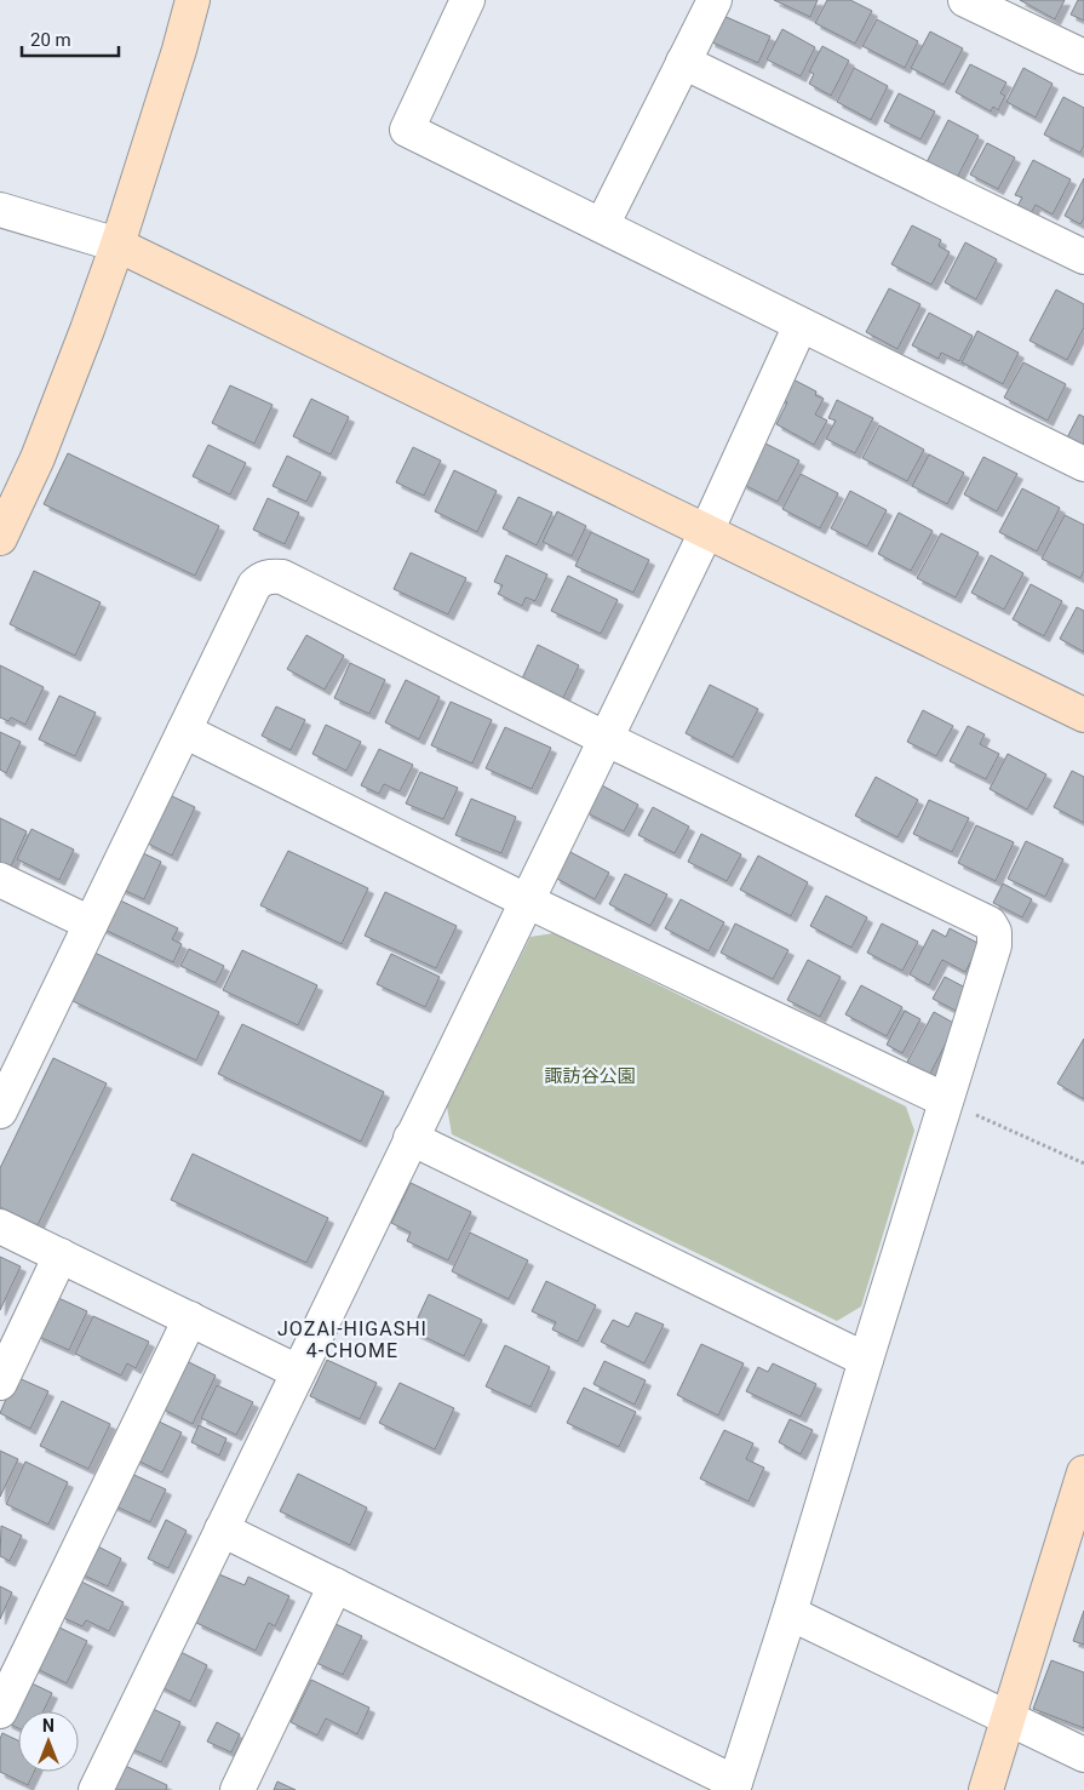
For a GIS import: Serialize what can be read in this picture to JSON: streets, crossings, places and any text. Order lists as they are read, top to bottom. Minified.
{"districts":["JOZAI-HIGASHI 4-CHOME"],"parks":["諏訪谷公園"],"scale_bar":"20 m","north":"top"}
